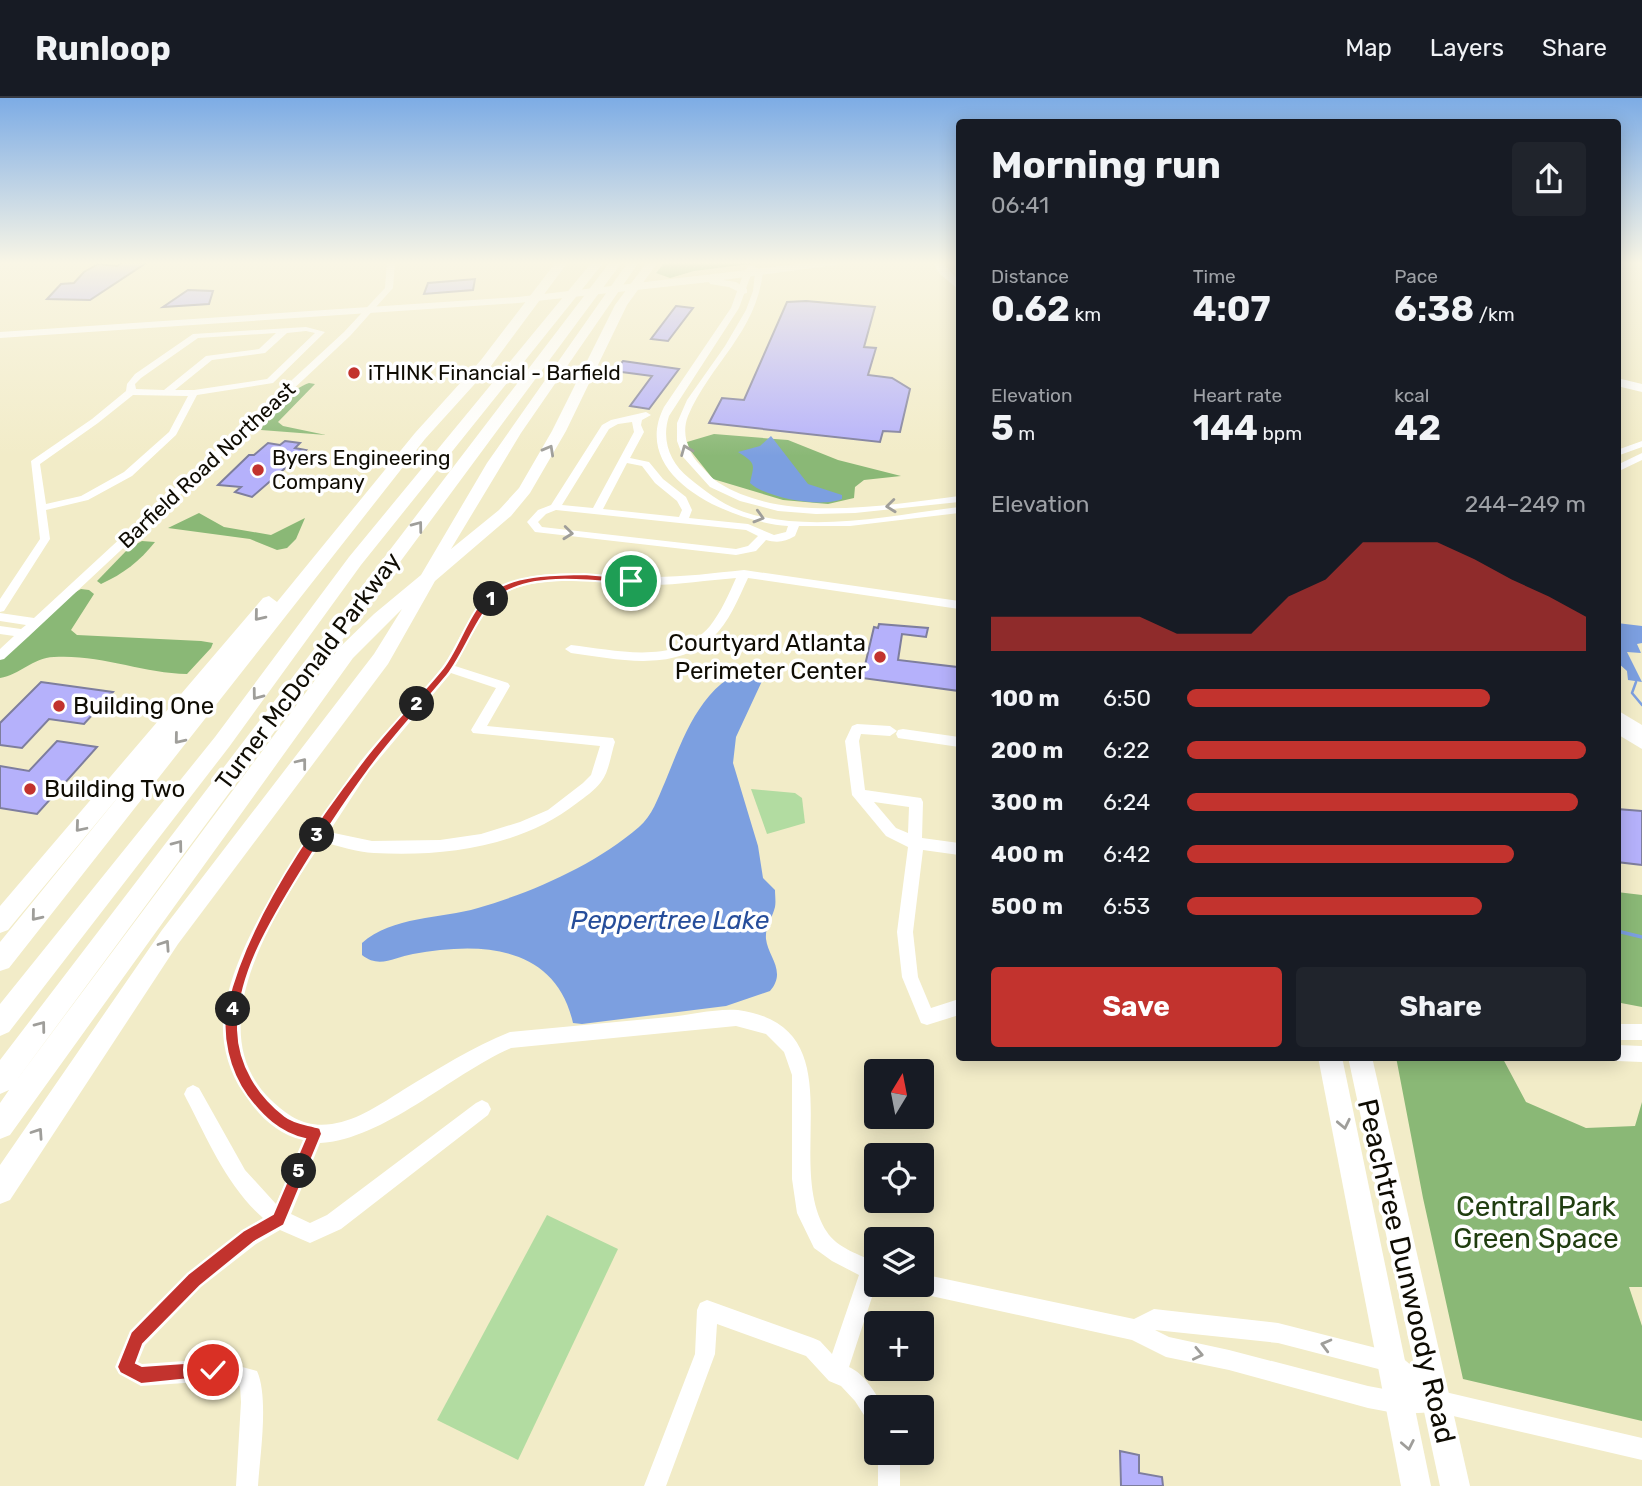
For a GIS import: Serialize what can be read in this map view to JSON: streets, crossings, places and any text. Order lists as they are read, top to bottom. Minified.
{"streets":{"highway":["Turner McDonald Parkway"],"main road":["Peachtree Dunwoody Road"],"street":["Barfield Road Northeast"]},"water":["Peppertree Lake"],"parks":["Central Park Green Space"],"places":["iTHINK Financial - Barfield","Byers Engineering Company","Courtyard Atlanta Perimeter Center","Building One","Building Two"],"north":"top","page":{"header":"Runloop","nav":["Map","Layers","Share"],"heading":["Morning run","06:41"],"stats":[["Distance","0.62 km"],["Time","4:07"],["Pace","6:38 /km"],["Elevation","5 m"],["Heart rate","144 bpm"],["kcal","42"]],"chart":["Elevation","244–249 m"],"pins":["1","2","3","4","5"],"list":[{"name":"100 m","note":"6:50"},{"name":"200 m","note":"6:22"},{"name":"300 m","note":"6:24"},{"name":"400 m","note":"6:42"},{"name":"500 m","note":"6:53"}],"buttons":["Save","Share"],"map_buttons":["+","−"]}}
